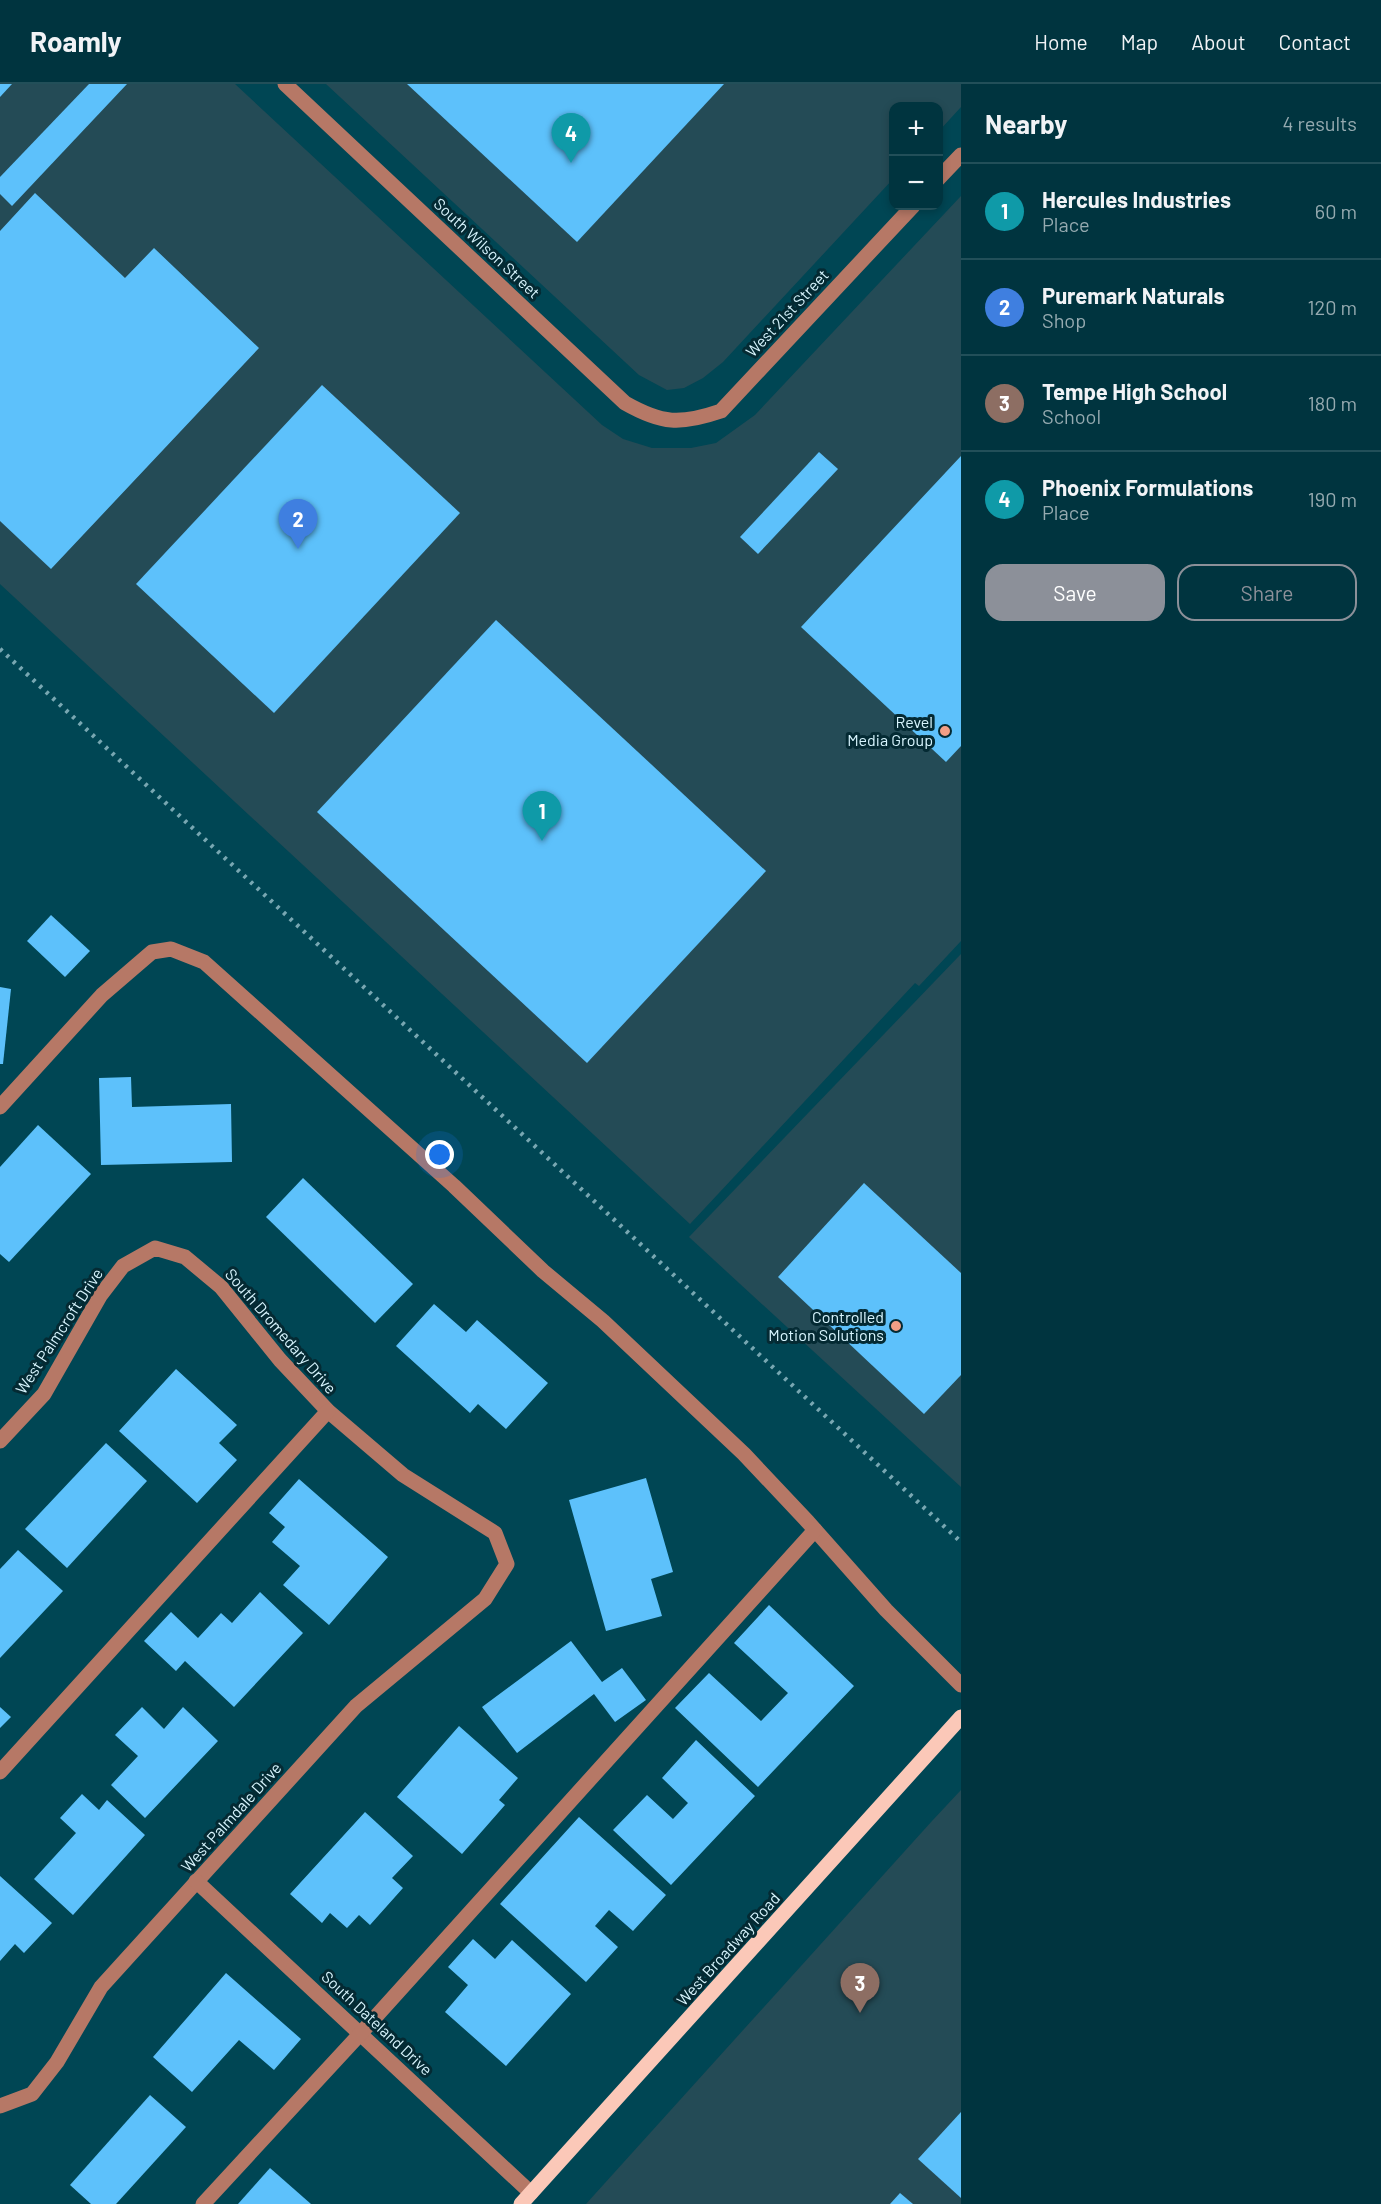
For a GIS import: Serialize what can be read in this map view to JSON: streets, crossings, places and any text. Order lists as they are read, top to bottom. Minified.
{"streets":{"main road":["West Broadway Road"],"street":["South Wilson Street","West 21st Street","West Palmcroft Drive","South Dromedary Drive","West Palmdale Drive","South Dateland Drive"]},"crossings":[["South Wilson Street","West 21st Street"],["West Palmcroft Drive","South Dromedary Drive"],["South Dromedary Drive","West Palmdale Drive"],["West Palmdale Drive","South Dateland Drive"],["West Broadway Road","South Dateland Drive"]],"places":["Revel Media Group","Controlled Motion Solutions"],"page":{"header":"Roamly","nav":["Home","Map","About","Contact"],"heading":["Nearby","4 results"],"map_buttons":["+","−"],"pins":["4","2","1","3"],"list":[{"mark":"1","name":"Hercules Industries","note":"Place","value":"60 m"},{"mark":"2","name":"Puremark Naturals","note":"Shop","value":"120 m"},{"mark":"3","name":"Tempe High School","note":"School","value":"180 m"},{"mark":"4","name":"Phoenix Formulations","note":"Place","value":"190 m"}],"buttons":["Save","Share"]}}
